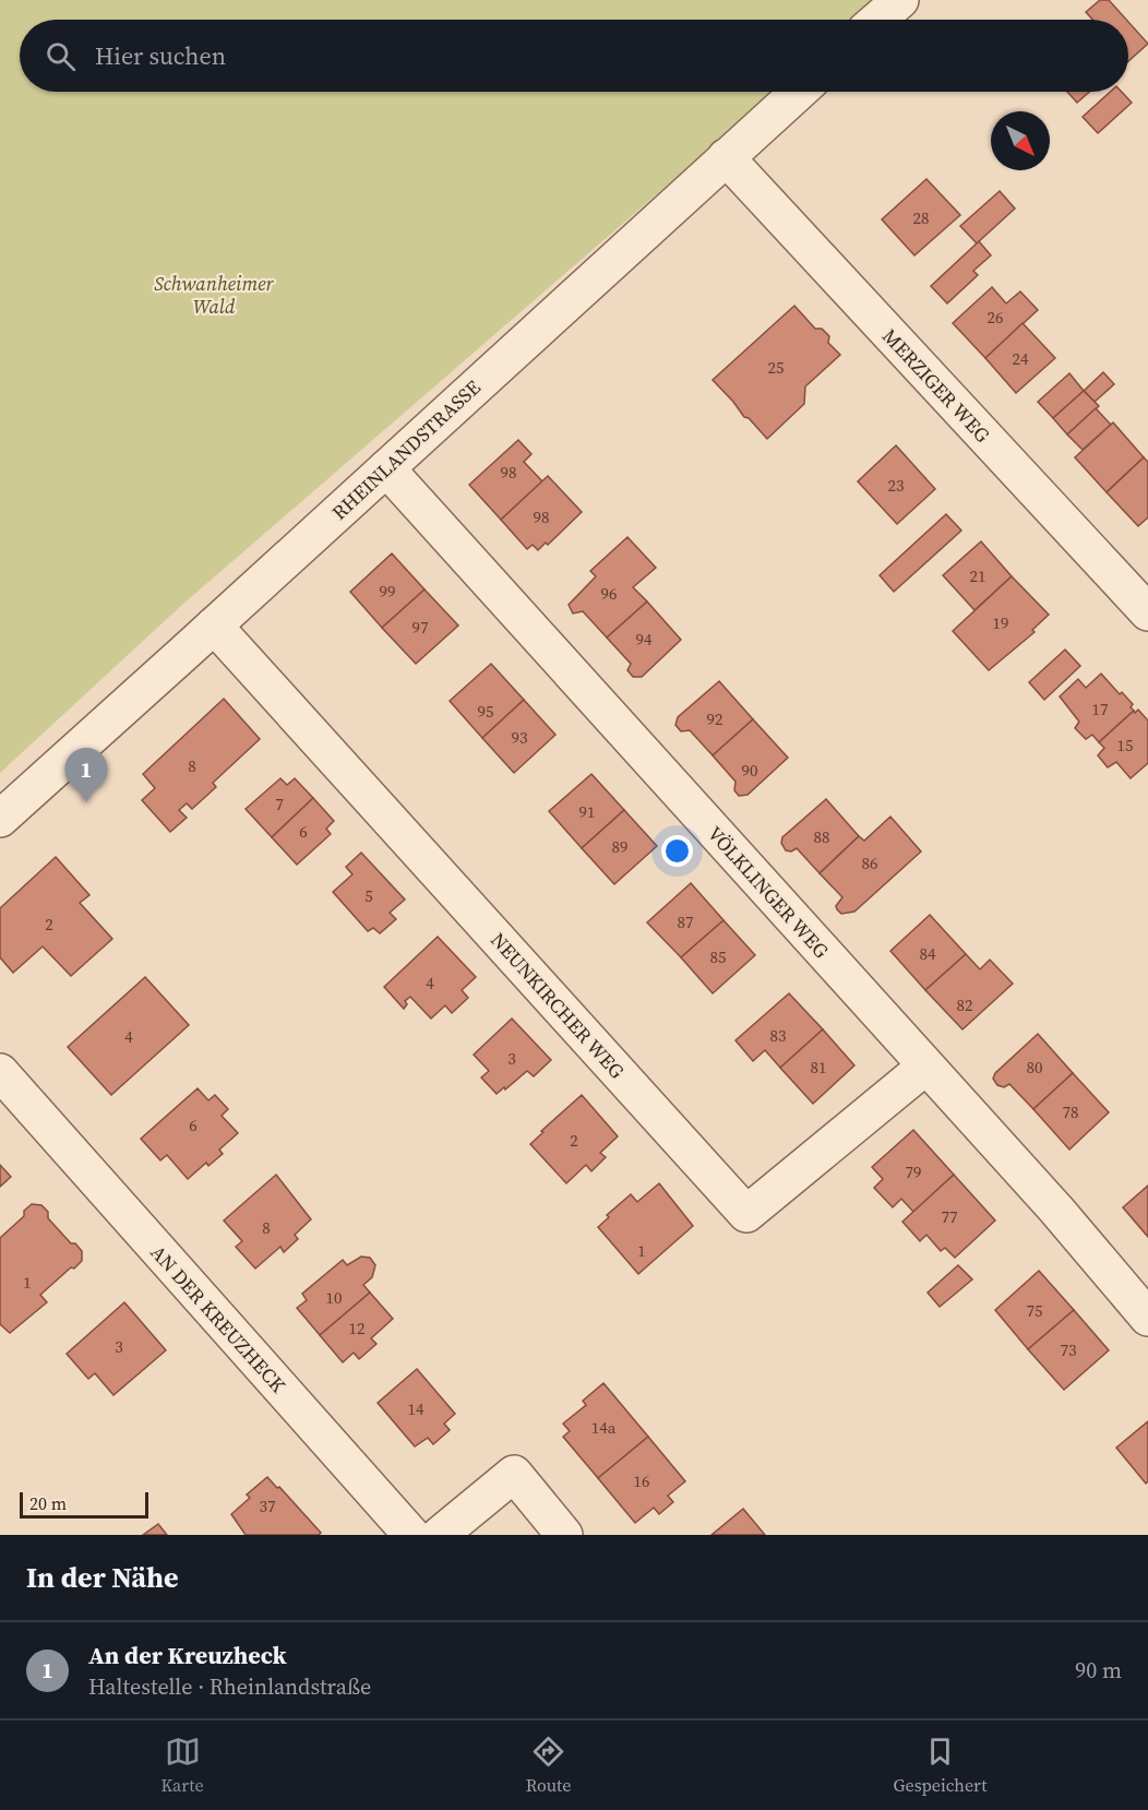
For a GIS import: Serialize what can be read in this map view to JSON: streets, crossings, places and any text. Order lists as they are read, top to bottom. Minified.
{"streets":{"street":["MERZIGER WEG","RHEINLANDSTRASSE","VÖLKLINGER WEG","NEUNKIRCHER WEG","AN DER KREUZHECK"]},"crossings":[["MERZIGER WEG","RHEINLANDSTRASSE"],["RHEINLANDSTRASSE","VÖLKLINGER WEG"],["RHEINLANDSTRASSE","NEUNKIRCHER WEG"],["VÖLKLINGER WEG","NEUNKIRCHER WEG"]],"parks":["Schwanheimer Wald"],"house_numbers":["28","26","24","25","98","23","98","21","99","96","19","97","94","17","95","92","93","15","8","90","7","91","6","88","89","86","5","87","2","84","85","4","82","83","4","3","81","80","78","6","2","79","77","8","1","1","10","75","12","3","73","14","14a","16","37"],"scale_bar":"20 m","north":"bottom right","page":{"search":"Hier suchen","pins":"1","scale":"20 m","heading":"In der Nähe","list":[{"mark":"1","name":"An der Kreuzheck","note":"Haltestelle · Rheinlandstraße","value":"90 m"}],"nav":["Karte","Route","Gespeichert"]}}
